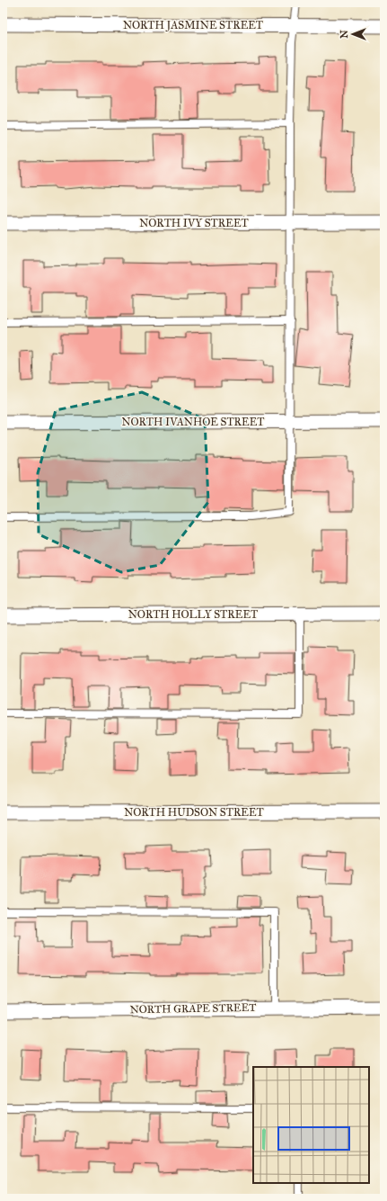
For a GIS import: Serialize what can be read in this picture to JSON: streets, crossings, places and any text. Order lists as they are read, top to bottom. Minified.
{"streets":{"street":["NORTH JASMINE STREET","NORTH IVY STREET","NORTH IVANHOE STREET","NORTH HOLLY STREET","NORTH HUDSON STREET","NORTH GRAPE STREET"]},"north":"left"}
